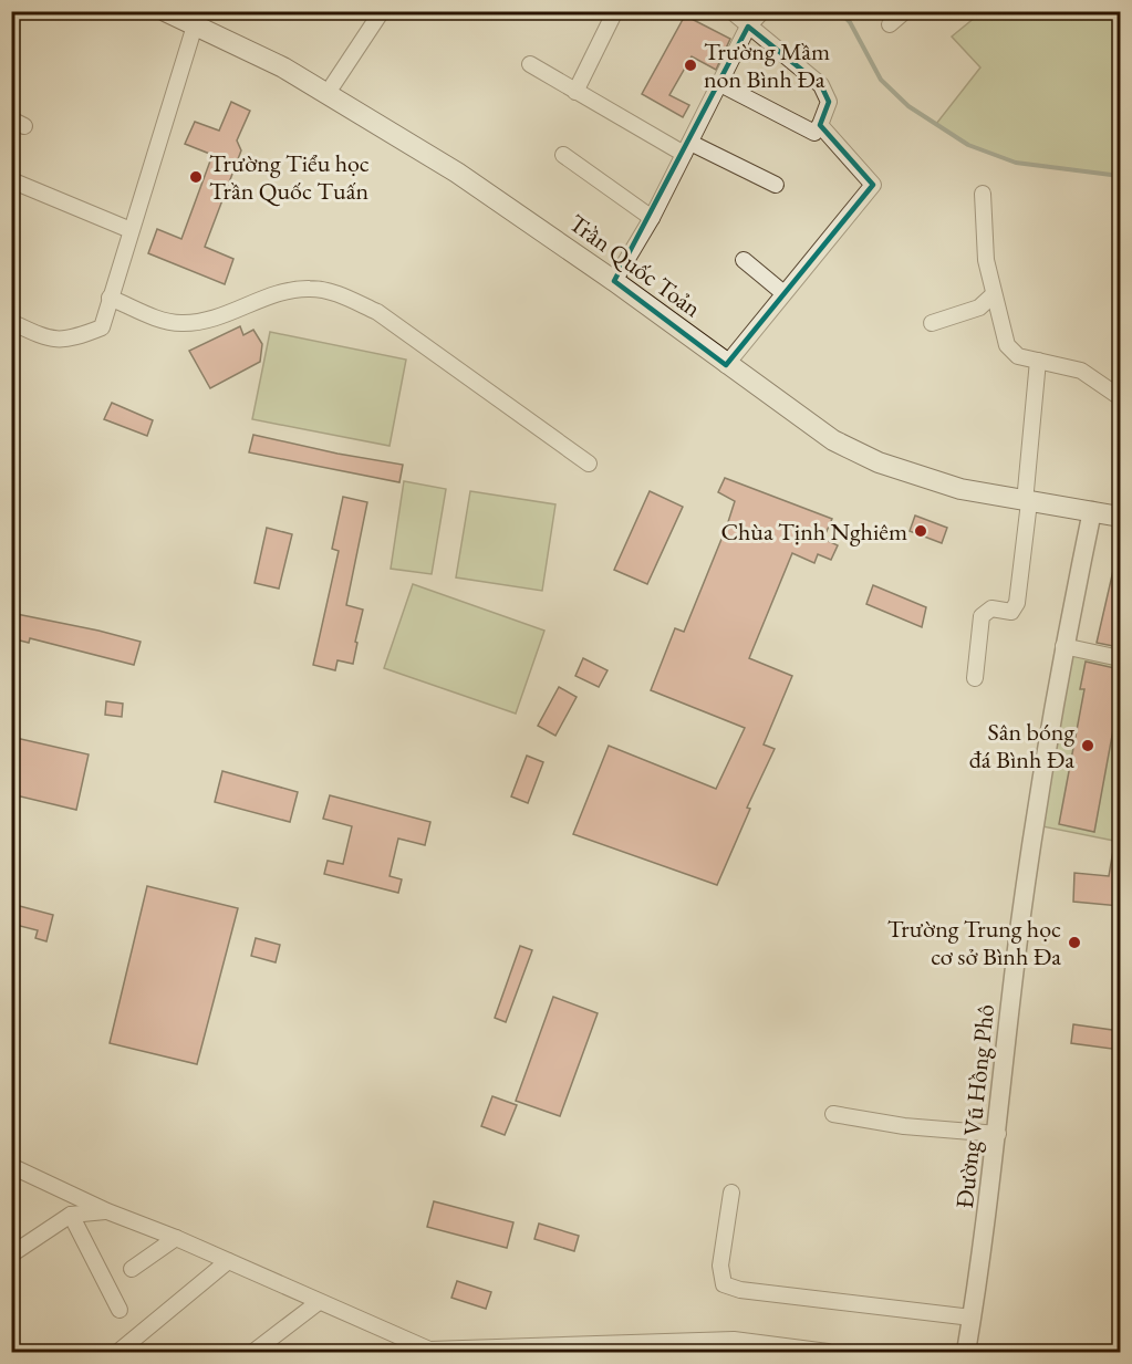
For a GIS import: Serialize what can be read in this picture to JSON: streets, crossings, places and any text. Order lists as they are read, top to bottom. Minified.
{"streets":{"main road":["Trần Quốc Toản"],"street":["Đường Vũ Hồng Phô"]},"crossings":[["Trần Quốc Toản","Đường Vũ Hồng Phô"]],"places":["Trường Mầm non Bình Đa","Trường Tiểu học Trần Quốc Tuấn","Chùa Tịnh Nghiêm","Sân bóng đá Bình Đa","Trường Trung học cơ sở Bình Đa"]}
